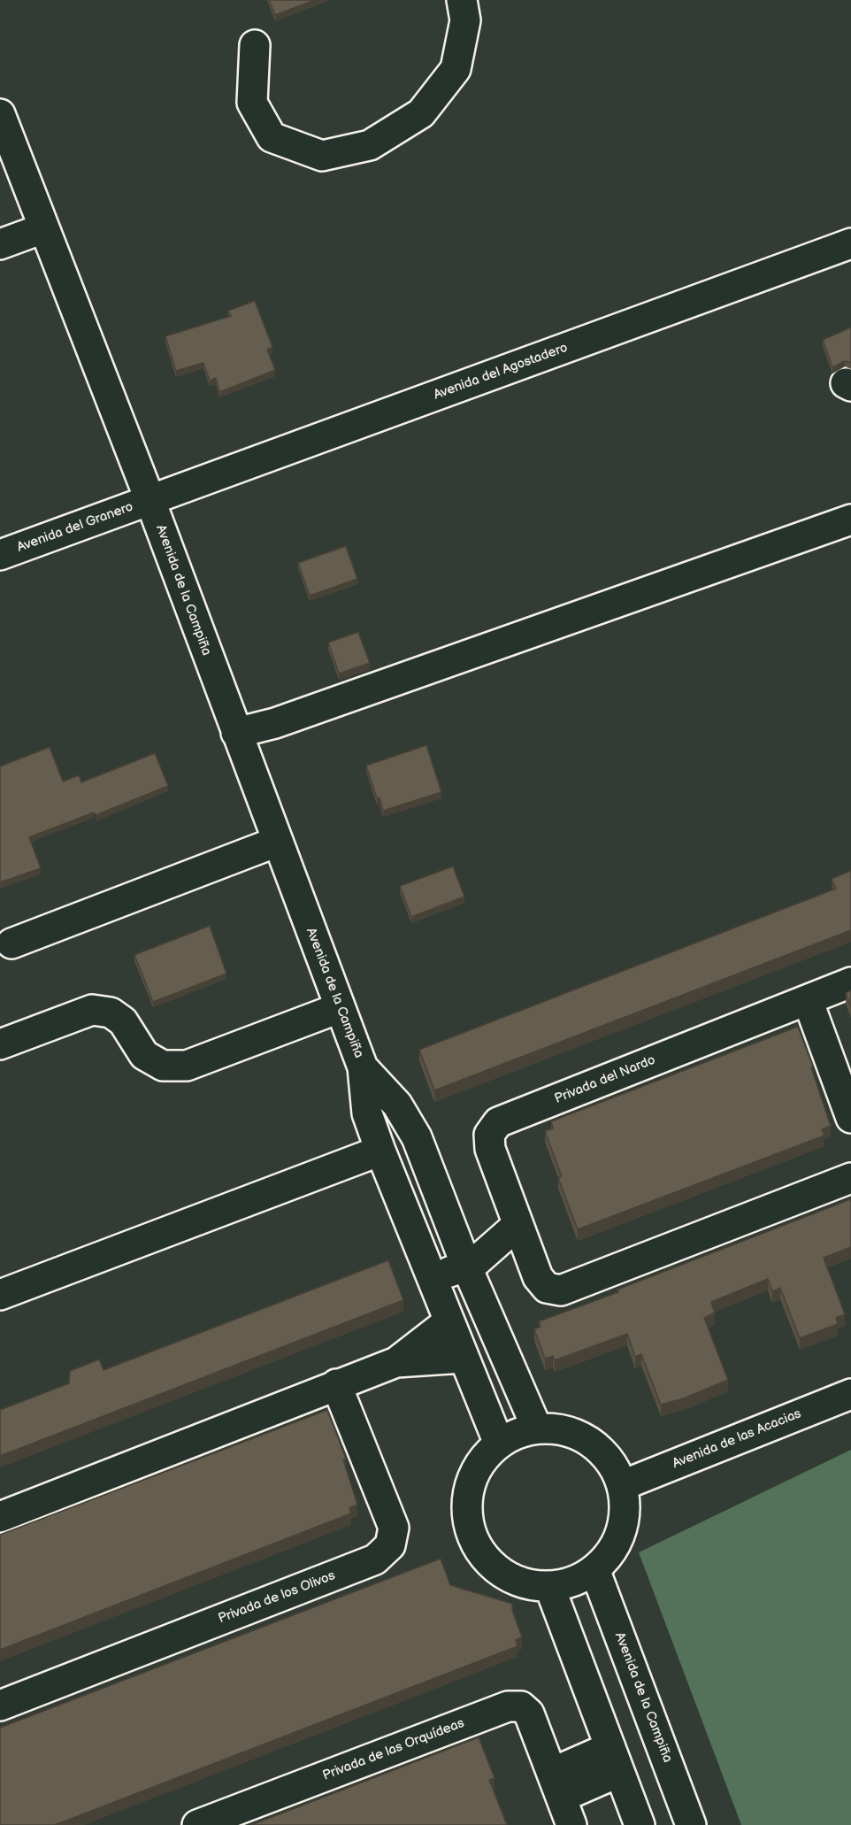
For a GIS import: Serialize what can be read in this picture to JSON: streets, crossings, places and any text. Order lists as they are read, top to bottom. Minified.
{"streets":{"street":["Avenida del Agostadero","Avenida del Granero","Avenida de la Campiña","Privada del Nardo","Avenida de las Acacias","Privada de los Olivos","Privada de las Orquídeas"]},"crossings":[["Avenida del Agostadero","Avenida del Granero"],["Avenida del Agostadero","Avenida de la Campiña"],["Avenida del Granero","Avenida de la Campiña"],["Avenida de la Campiña","Avenida de las Acacias"]]}
